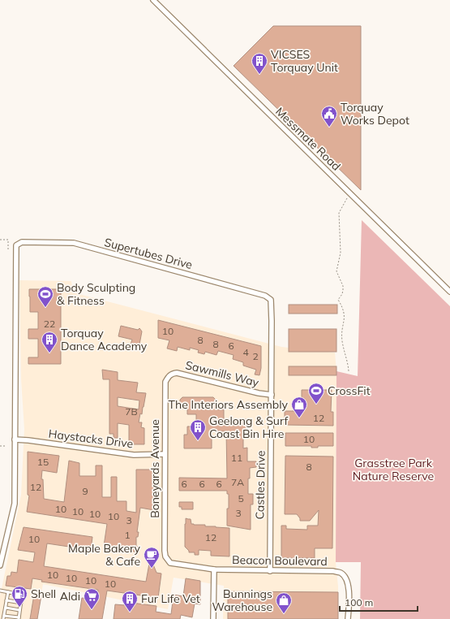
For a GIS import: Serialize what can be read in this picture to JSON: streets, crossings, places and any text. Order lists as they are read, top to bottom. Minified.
{"streets":{"street":["Messmate Road","Supertubes Drive","Sawmills Way","Haystacks Drive","Boneyards Avenue","Castles Drive","Beacon Boulevard"]},"crossings":[["Supertubes Drive","Haystacks Drive"],["Supertubes Drive","Castles Drive"],["Sawmills Way","Boneyards Avenue"],["Sawmills Way","Castles Drive"],["Haystacks Drive","Boneyards Avenue"],["Boneyards Avenue","Beacon Boulevard"],["Castles Drive","Beacon Boulevard"]],"parks":["Grasstree Park Nature Reserve"],"places":{"building":["VICSES Torquay Unit","Torquay Dance Academy","Geelong & Surf Coast Bin Hire","Fur Life Vet"],"public building":["Torquay Works Depot"],"sports":["Body Sculpting & Fitness","CrossFit"],"shop":["The Interiors Assembly","Bunnings Warehouse"],"cafe":["Maple Bakery & Cafe"],"fuel station":["Shell"],"supermarket":["Aldi"]},"house_numbers":["22","10","8","8","6","4","2","7B","12","10","11","15","8","7A","6","6","6","12","9","5","10","10","3","10","10","3","1","12","10","10","10","10","10"],"scale_bar":"100 m"}
